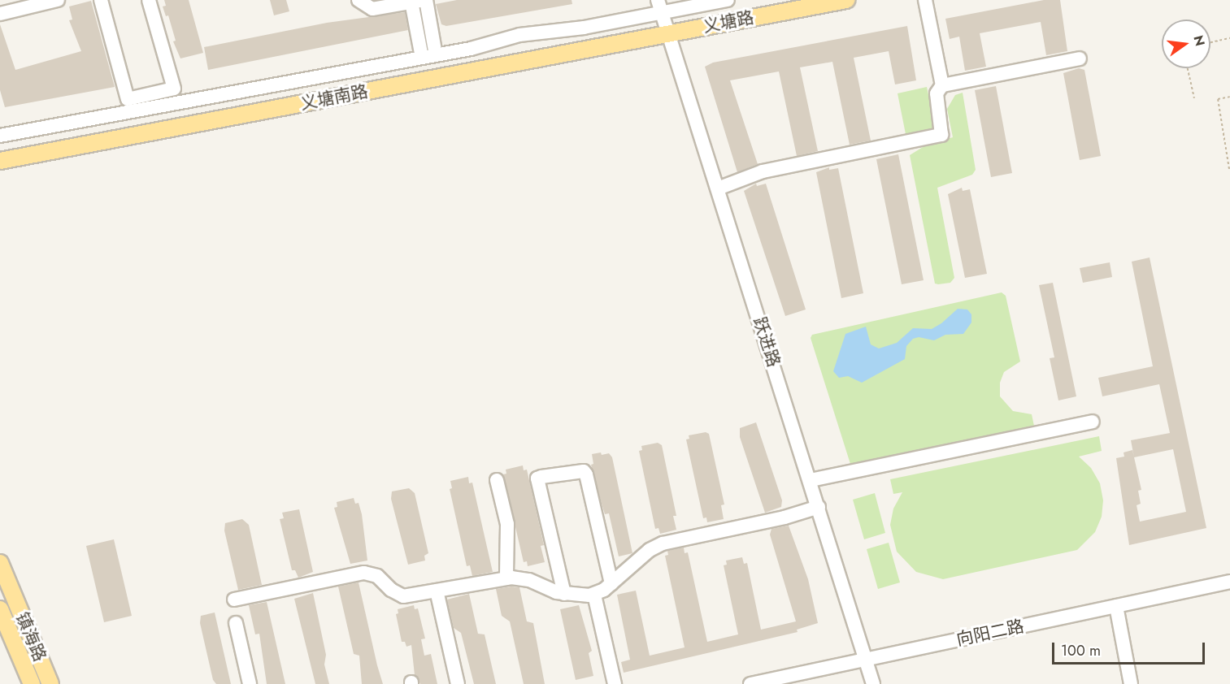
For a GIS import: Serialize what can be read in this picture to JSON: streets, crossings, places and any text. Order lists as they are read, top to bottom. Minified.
{"streets":{"main road":["义塘路","义塘南路","镇海路"],"street":["跃进路","向阳二路"]},"crossings":[["义塘路","义塘南路"],["义塘路","跃进路"],["义塘南路","跃进路"],["跃进路","向阳二路"]],"scale_bar":"100 m","north":"right"}
